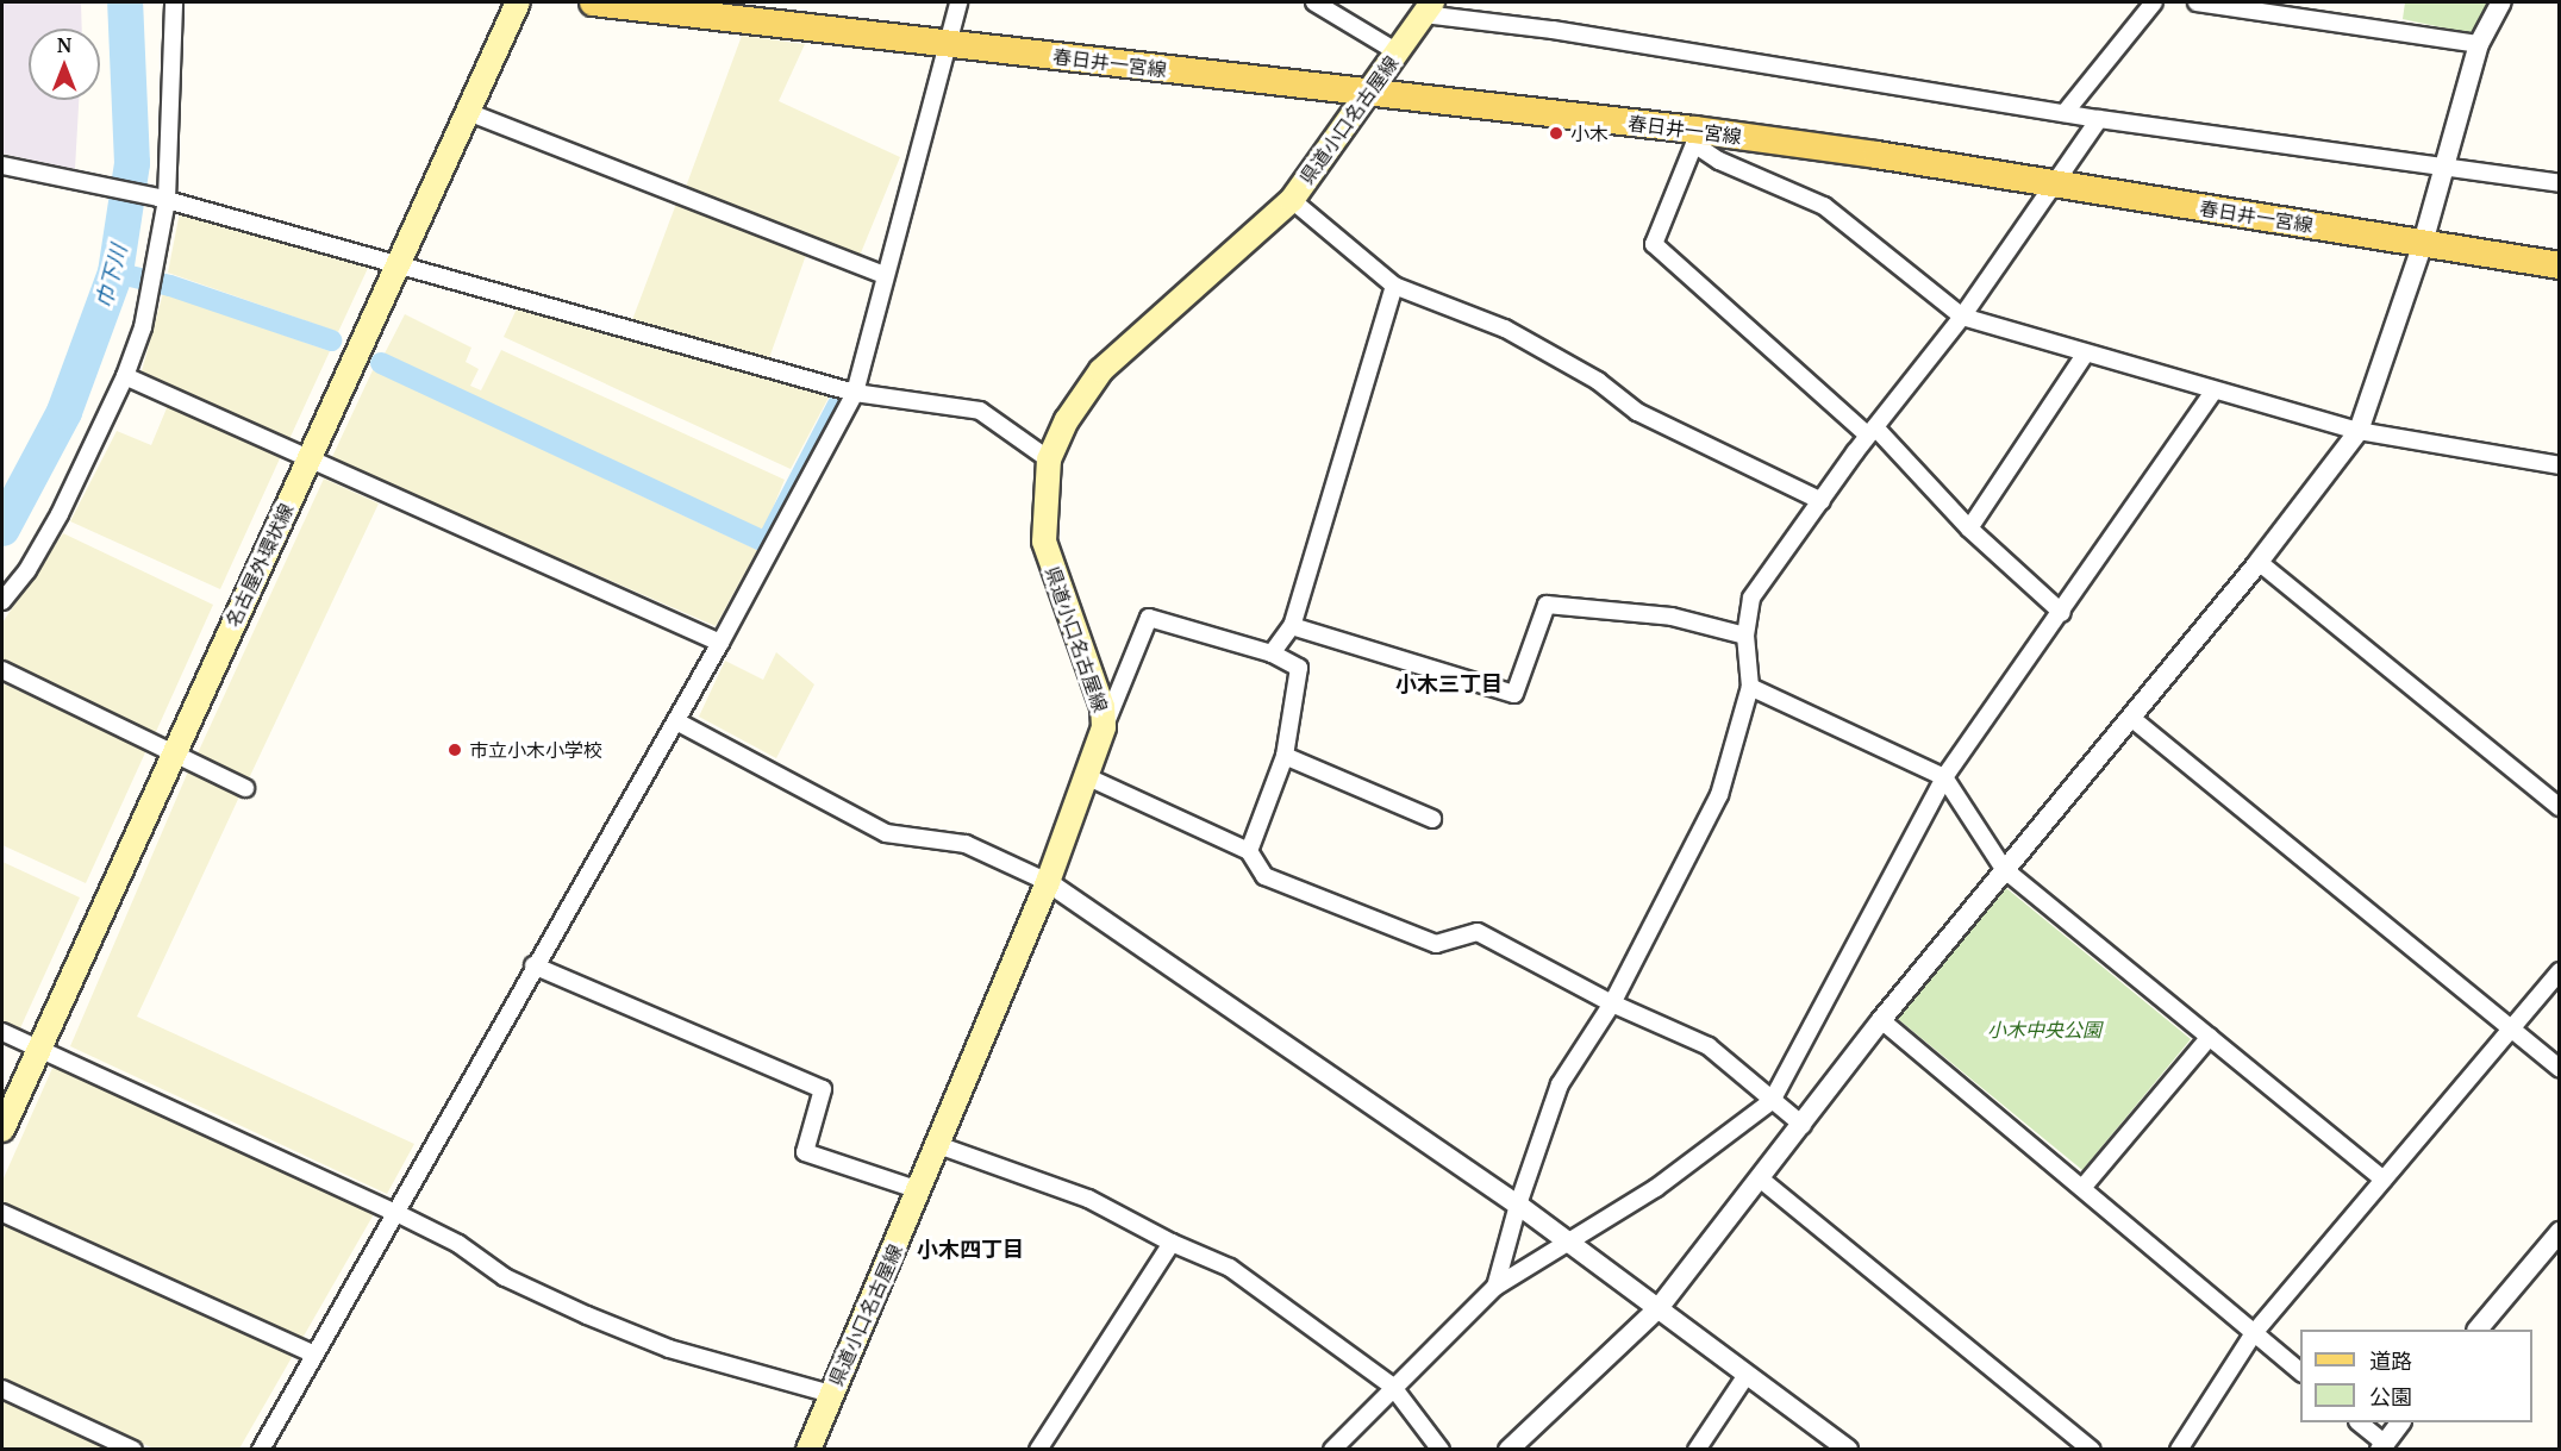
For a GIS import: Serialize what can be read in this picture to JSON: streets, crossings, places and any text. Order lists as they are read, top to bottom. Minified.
{"streets":{"main road":["春日井一宮線","県道小口名古屋線","名古屋外環状線"]},"crossings":[["春日井一宮線","県道小口名古屋線"]],"districts":["小木三丁目","小木四丁目"],"water":["巾下川"],"parks":["小木中央公園"],"places":["小木","市立小木小学校"],"legend":["道路","公園"],"north":"top"}
